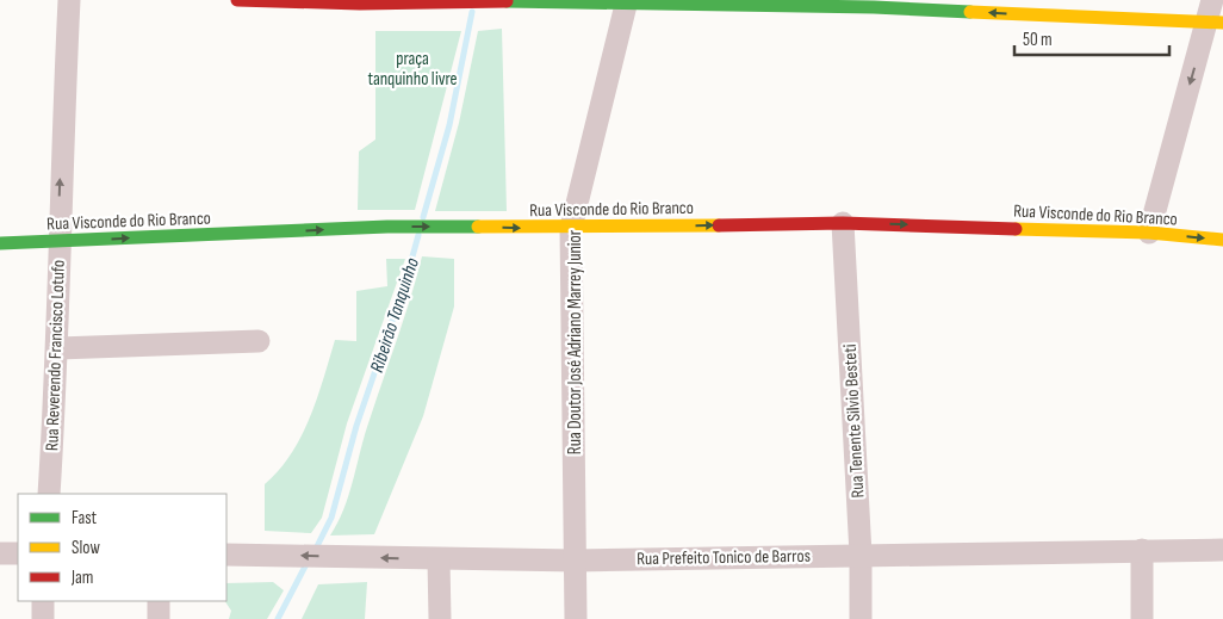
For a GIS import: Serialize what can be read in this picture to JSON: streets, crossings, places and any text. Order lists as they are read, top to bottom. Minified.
{"streets":{"street":["Rua Visconde do Rio Branco","Rua Doutor José Adriano Marrey Junior","Rua Reverendo Francisco Lotufo","Rua Tenente Silvio Besteti","Rua Prefeito Tonico de Barros"]},"crossings":[["Rua Visconde do Rio Branco","Rua Doutor José Adriano Marrey Junior"],["Rua Visconde do Rio Branco","Rua Reverendo Francisco Lotufo"],["Rua Visconde do Rio Branco","Rua Tenente Silvio Besteti"],["Rua Doutor José Adriano Marrey Junior","Rua Prefeito Tonico de Barros"],["Rua Tenente Silvio Besteti","Rua Prefeito Tonico de Barros"]],"one_way":["Rua Visconde do Rio Branco","Rua Reverendo Francisco Lotufo"],"water":["Ribeirão Tanquinho"],"parks":["praça tanquinho livre"],"legend":["Fast","Slow","Jam"],"scale_bar":"50 m"}
